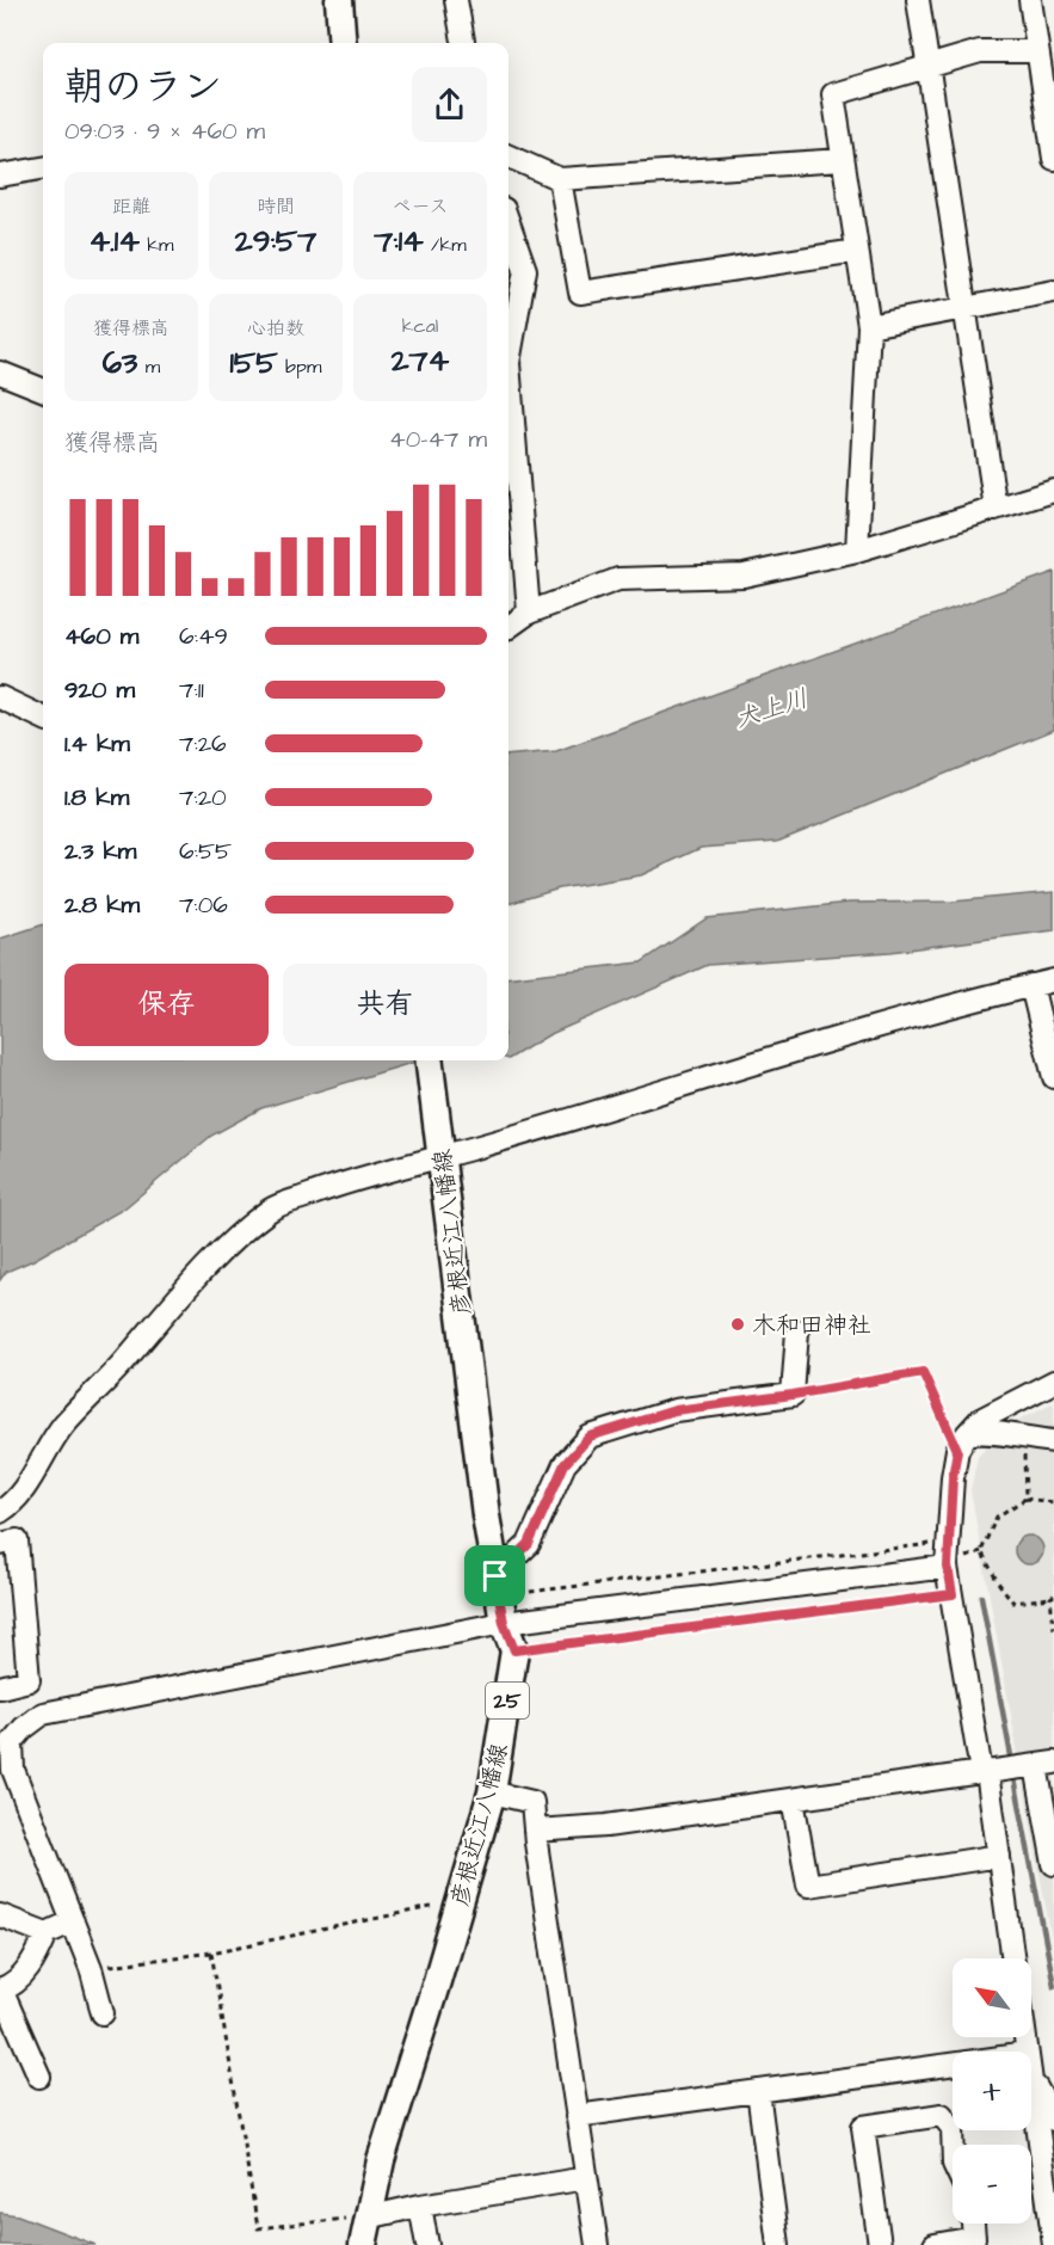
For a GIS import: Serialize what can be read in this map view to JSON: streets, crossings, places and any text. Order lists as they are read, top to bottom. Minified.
{"streets":{"main road":["彦根近江八幡線","25"]},"water":["犬上川"],"places":["木和田神社"],"north":"top left","page":{"heading":["朝のラン","09:03 · 9 × 460 m"],"stats":[["距離","4.14 km"],["時間","29:57"],["ペース","7:14 /km"],["獲得標高","63 m"],["心拍数","155 bpm"],["kcal","274"]],"chart":["獲得標高","40–47 m"],"list":[{"name":"460 m","note":"6:49"},{"name":"920 m","note":"7:11"},{"name":"1.4 km","note":"7:26"},{"name":"1.8 km","note":"7:20"},{"name":"2.3 km","note":"6:55"},{"name":"2.8 km","note":"7:06"}],"buttons":["保存","共有"],"map_buttons":["+","−"]}}
